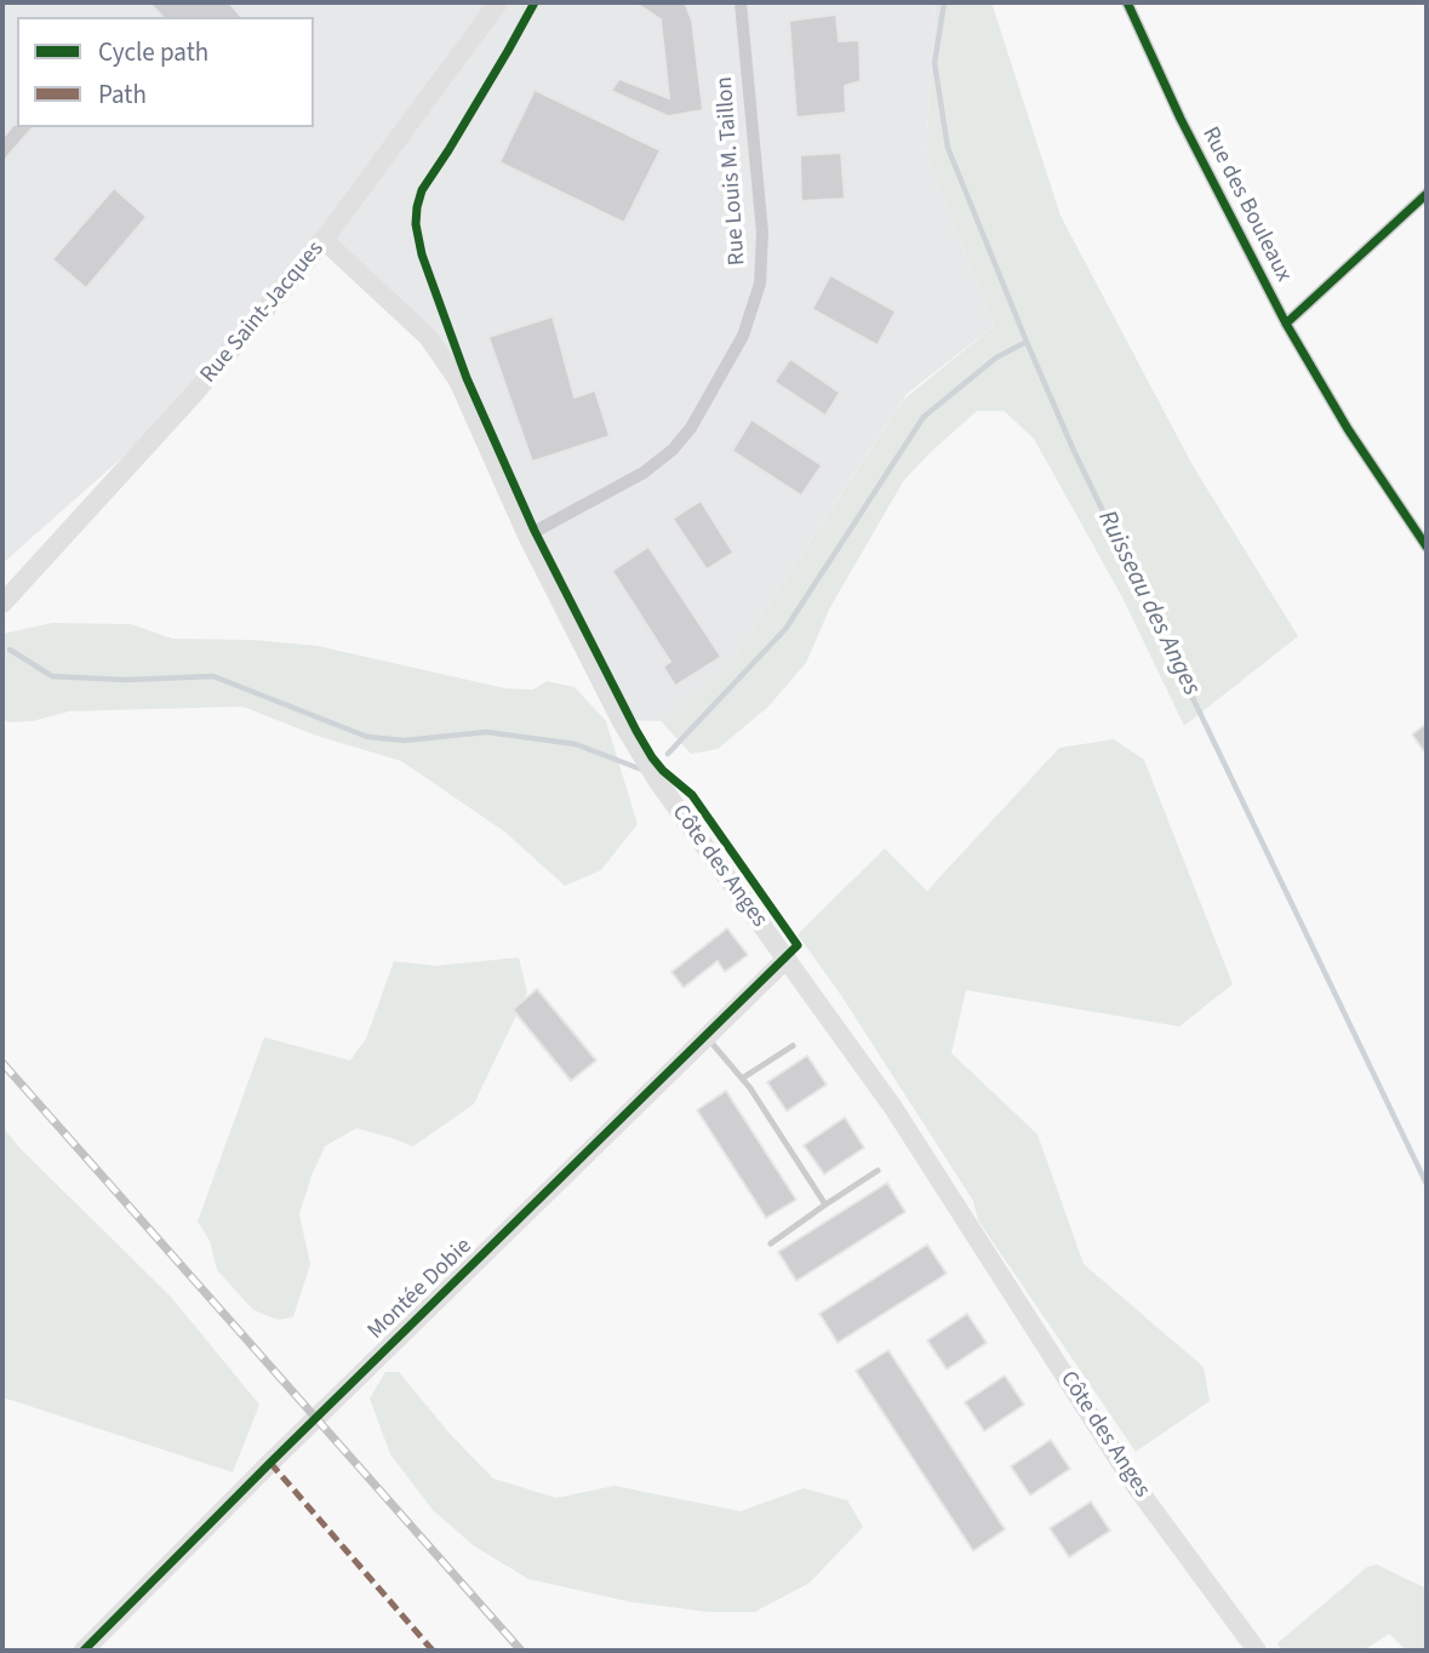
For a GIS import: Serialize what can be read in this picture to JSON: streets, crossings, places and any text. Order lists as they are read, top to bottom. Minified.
{"streets":{"street":["Rue Louis M. Taillon","Rue des Bouleaux","Rue Saint-Jacques","Côte des Anges","Montée Dobie"]},"crossings":[["Rue Louis M. Taillon","Côte des Anges"],["Rue Saint-Jacques","Côte des Anges"],["Côte des Anges","Montée Dobie"]],"water":["Ruisseau des Anges"],"legend":["Cycle path","Path"]}
